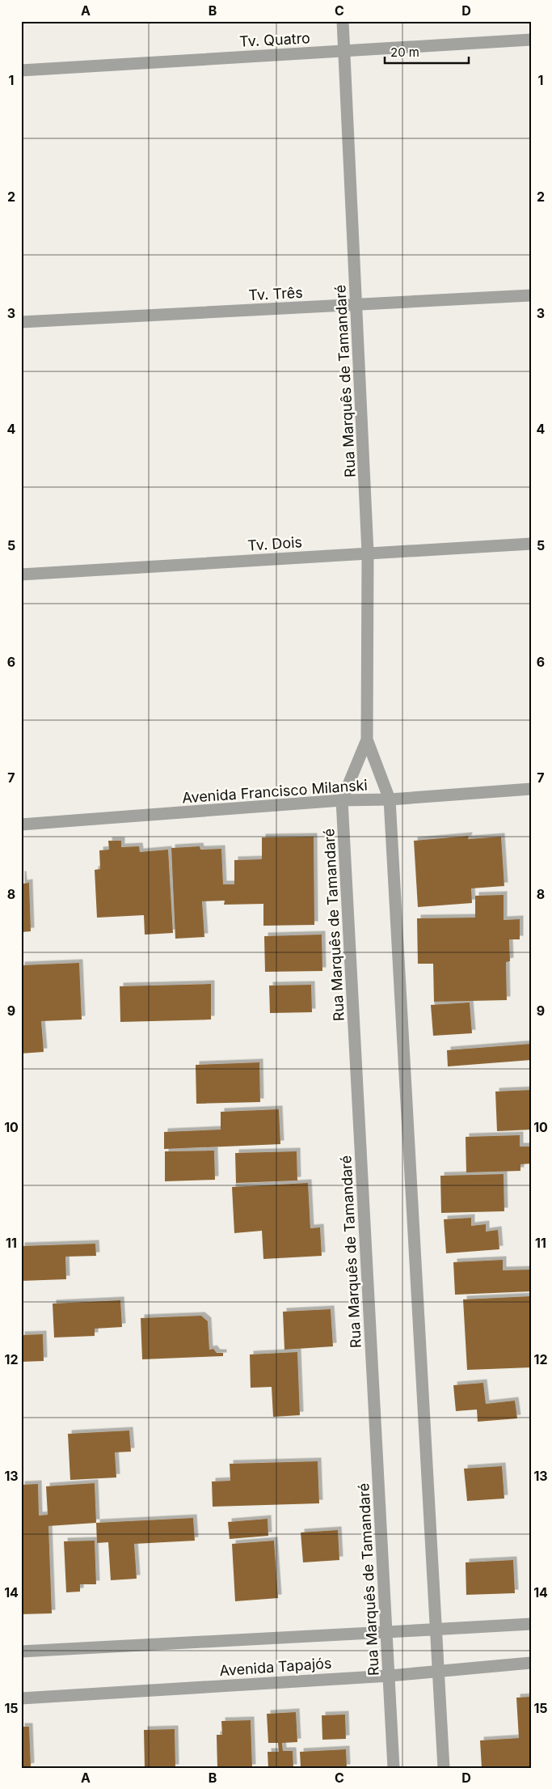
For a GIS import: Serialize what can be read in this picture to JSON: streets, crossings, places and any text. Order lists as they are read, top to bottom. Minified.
{"streets":{"street":["Tv. Quatro","Tv. Três","Rua Marquês de Tamandaré","Tv. Dois","Avenida Francisco Milanski","Avenida Tapajós"]},"crossings":[["Tv. Quatro","Rua Marquês de Tamandaré"],["Tv. Três","Rua Marquês de Tamandaré"],["Rua Marquês de Tamandaré","Tv. Dois"],["Rua Marquês de Tamandaré","Avenida Francisco Milanski"],["Rua Marquês de Tamandaré","Avenida Tapajós"]],"scale_bar":"20 m","grid":{"columns":["A","B","C","D"],"rows":["1","2","3","4","5","6","7","8","9","10","11","12","13","14","15"]}}
